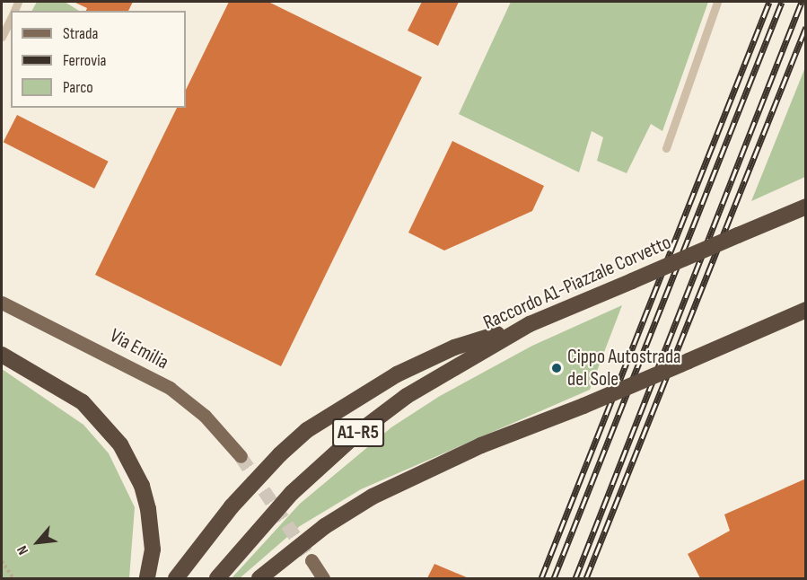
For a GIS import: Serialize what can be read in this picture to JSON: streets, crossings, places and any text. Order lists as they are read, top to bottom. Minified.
{"streets":{"highway":["Raccordo A1-Piazzale Corvetto","A1-R5"],"main road":["Via Emilia"]},"places":["Cippo Autostrada del Sole"],"legend":["Strada","Ferrovia","Parco"],"north":"bottom left"}
